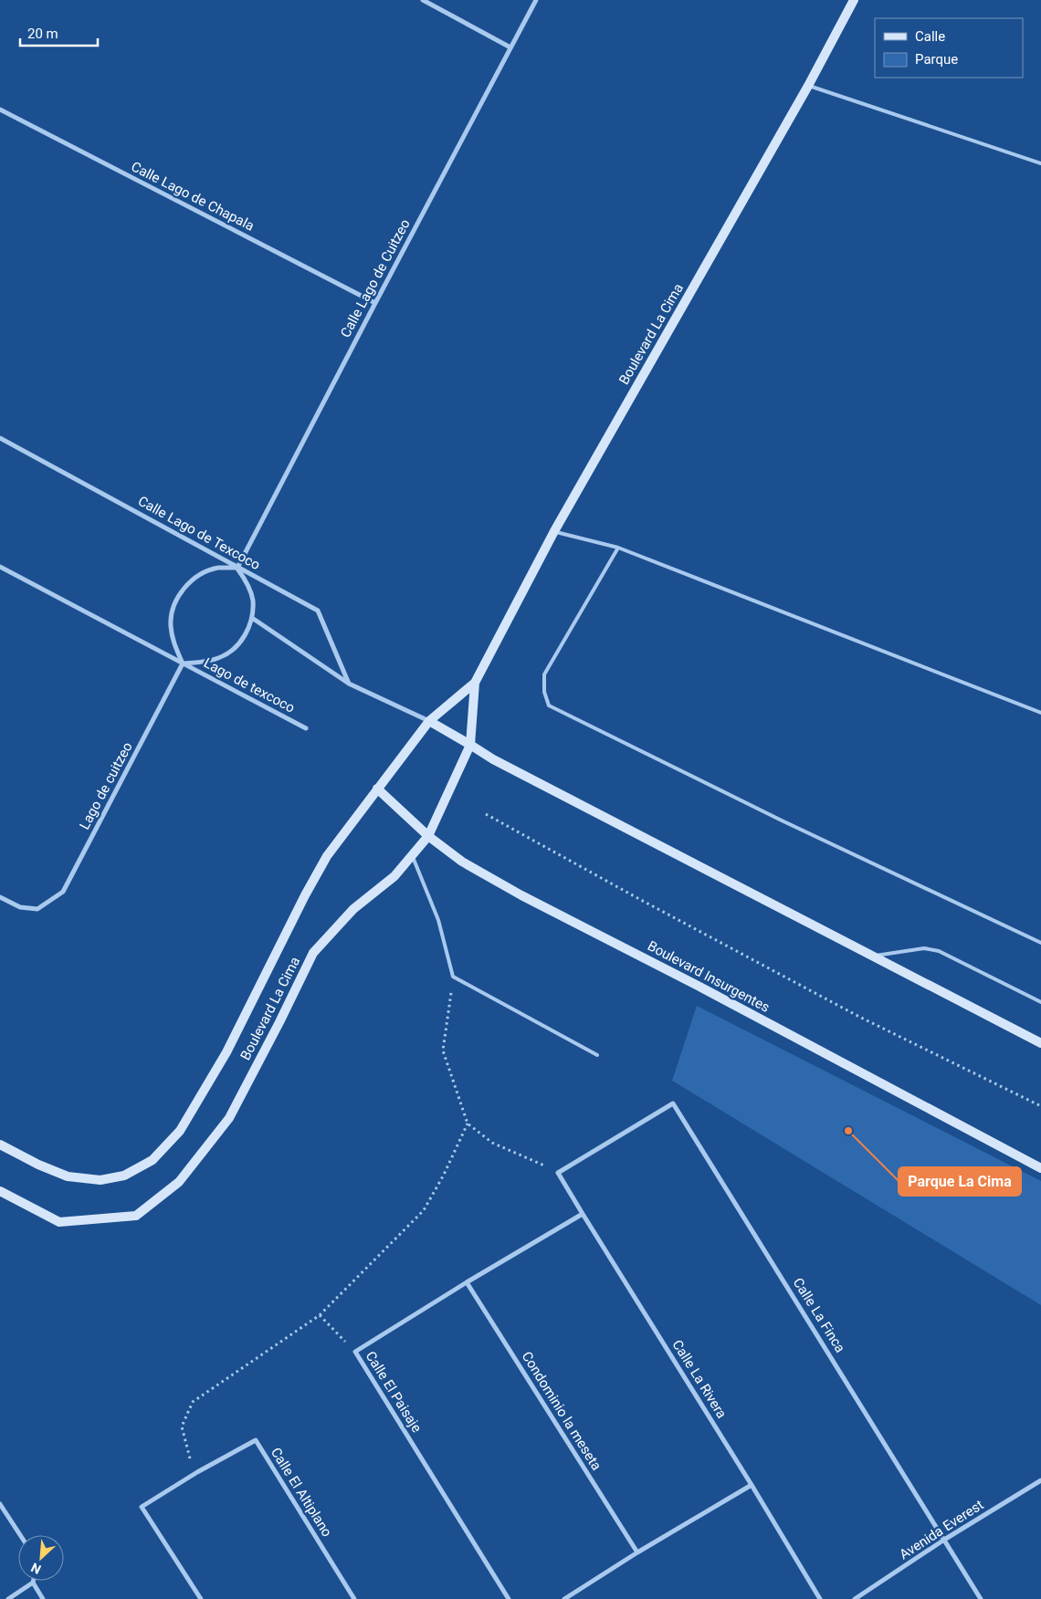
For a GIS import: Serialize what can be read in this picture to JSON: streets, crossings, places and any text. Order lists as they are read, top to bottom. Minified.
{"streets":{"street":["Calle Lago de Chapala","Calle Lago de Cuitzeo","Boulevard La Cima","Calle Lago de Texcoco","Lago de texcoco","Lago de cuitzeo","Boulevard Insurgentes","Calle La Finca","Calle La Rivera","Calle El Paisaje","Condominio la meseta","Calle El Altiplano","Avenida Everest"]},"crossings":[["Calle Lago de Chapala","Calle Lago de Cuitzeo"],["Calle Lago de Cuitzeo","Calle Lago de Texcoco"],["Calle Lago de Cuitzeo","Lago de texcoco"],["Calle Lago de Cuitzeo","Lago de cuitzeo"],["Boulevard La Cima","Boulevard Insurgentes"],["Calle Lago de Texcoco","Lago de texcoco"],["Calle Lago de Texcoco","Lago de cuitzeo"],["Lago de texcoco","Lago de cuitzeo"],["Calle La Finca","Calle La Rivera"],["Calle La Finca","Avenida Everest"],["Calle La Rivera","Calle El Paisaje"],["Calle El Paisaje","Condominio la meseta"]],"places":["Parque La Cima"],"legend":["Calle","Parque"],"scale_bar":"20 m","north":"bottom left"}
